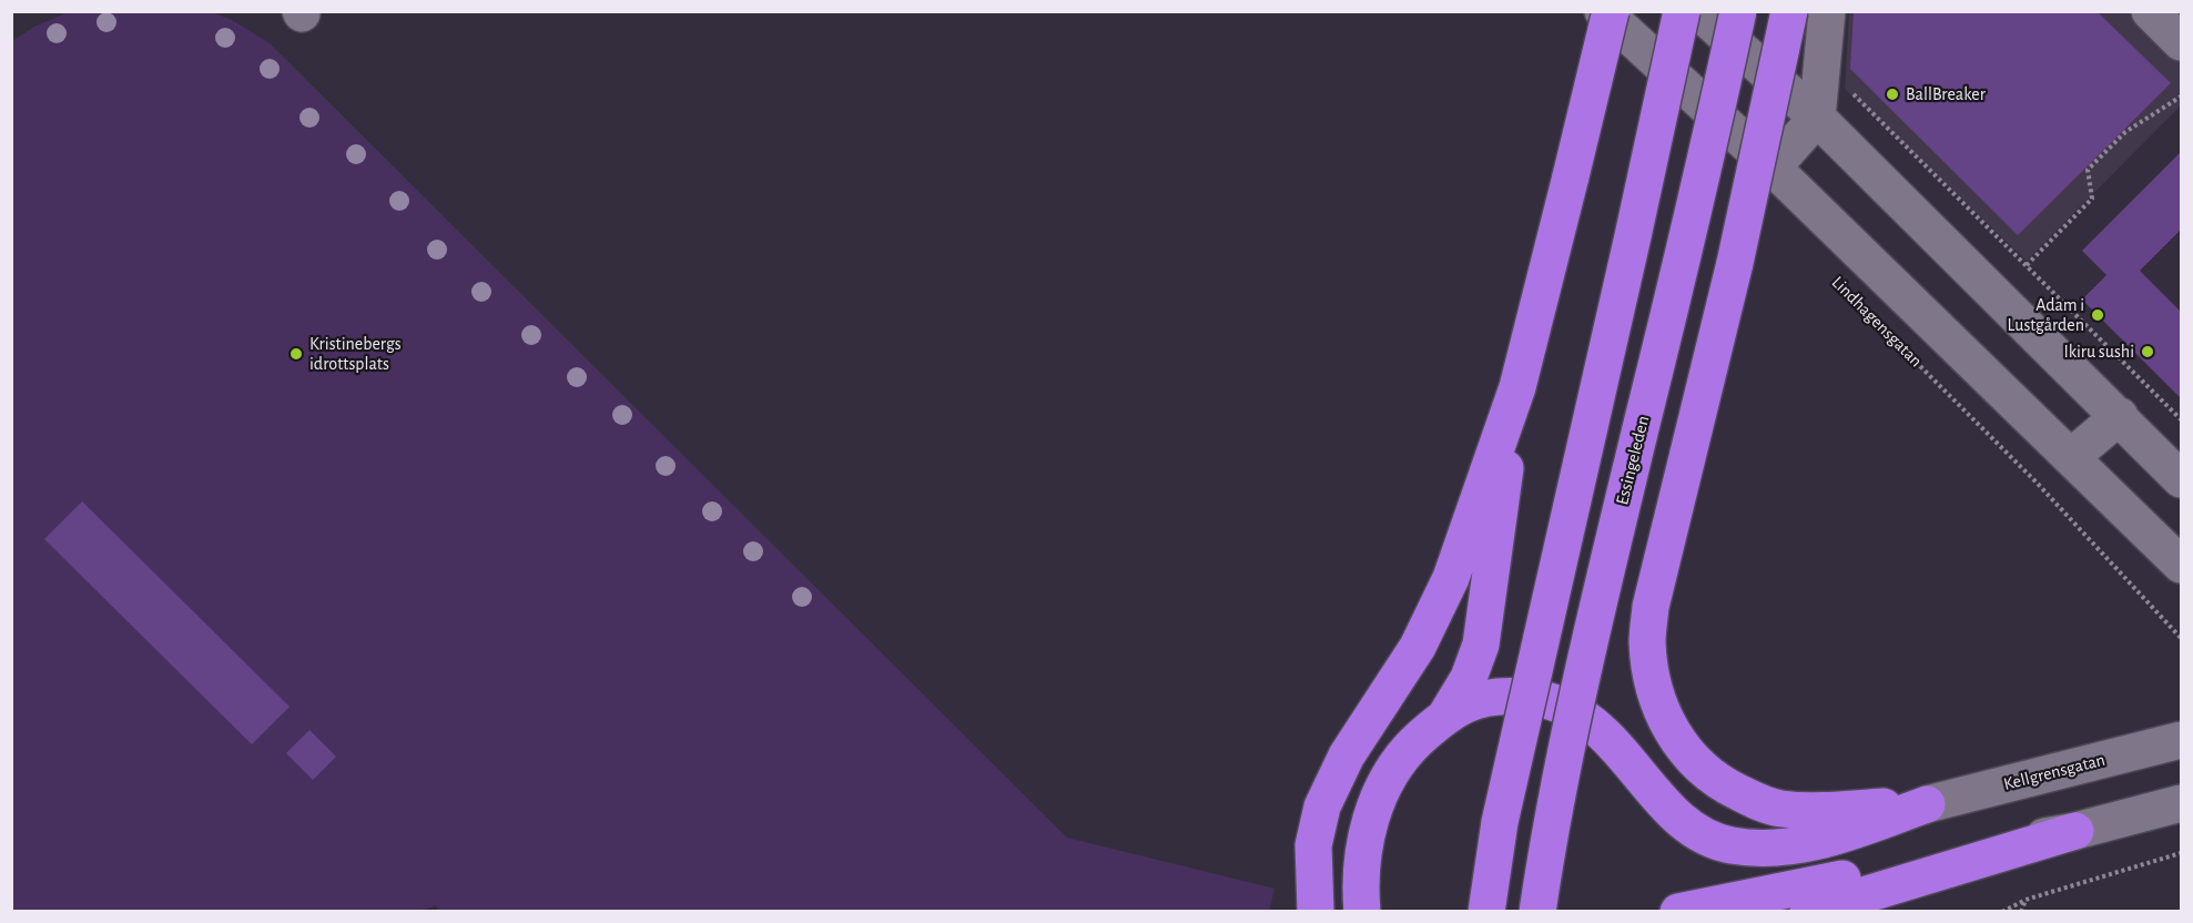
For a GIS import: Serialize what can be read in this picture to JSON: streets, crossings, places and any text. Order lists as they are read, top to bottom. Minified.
{"streets":{"highway":["Essingeleden"],"street":["Lindhagensgatan","Kellgrensgatan"]},"places":["BallBreaker","Adam i Lustgården","Ikiru sushi","Kristinebergs idrottsplats"]}
